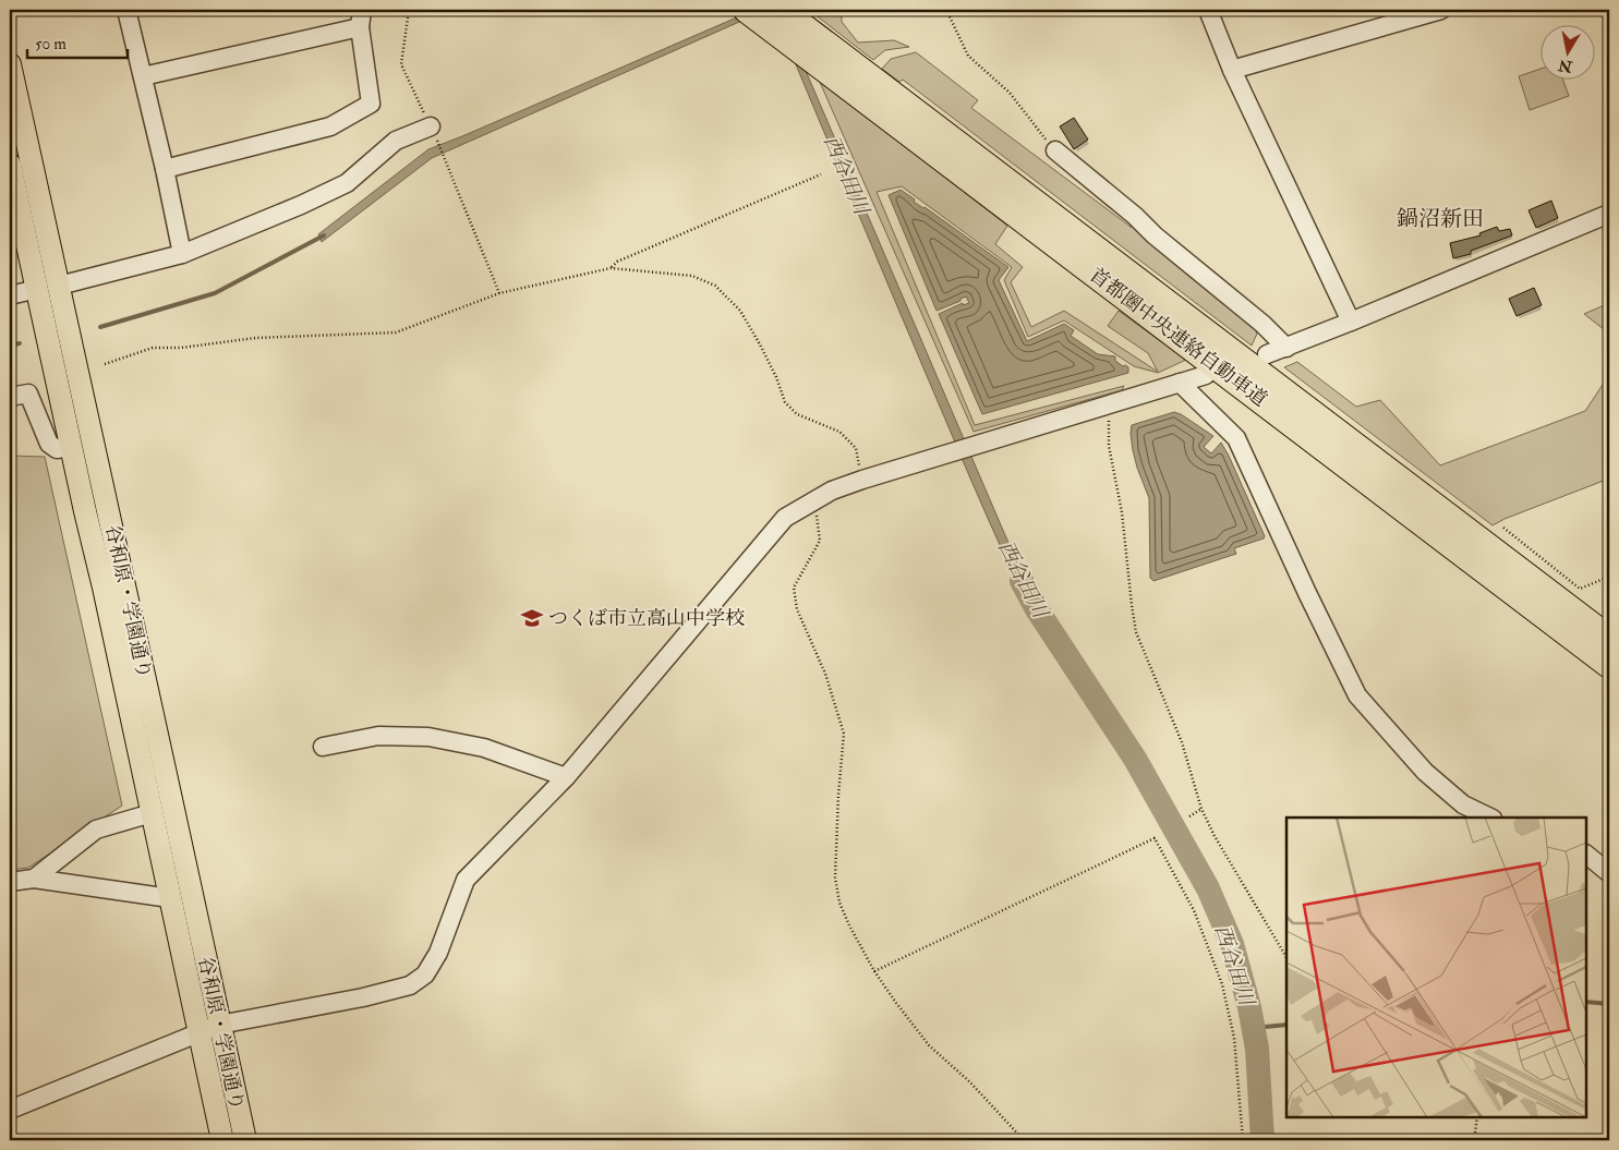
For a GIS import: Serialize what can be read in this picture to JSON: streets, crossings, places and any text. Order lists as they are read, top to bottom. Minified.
{"streets":{"highway":["首都圏中央連絡自動車道"],"main road":["谷和原・学園通り"]},"districts":["鍋沼新田"],"water":["西谷田川"],"places":{"school or university":["つくば市立高山中学校"]},"scale_bar":"50 m","north":"bottom"}
